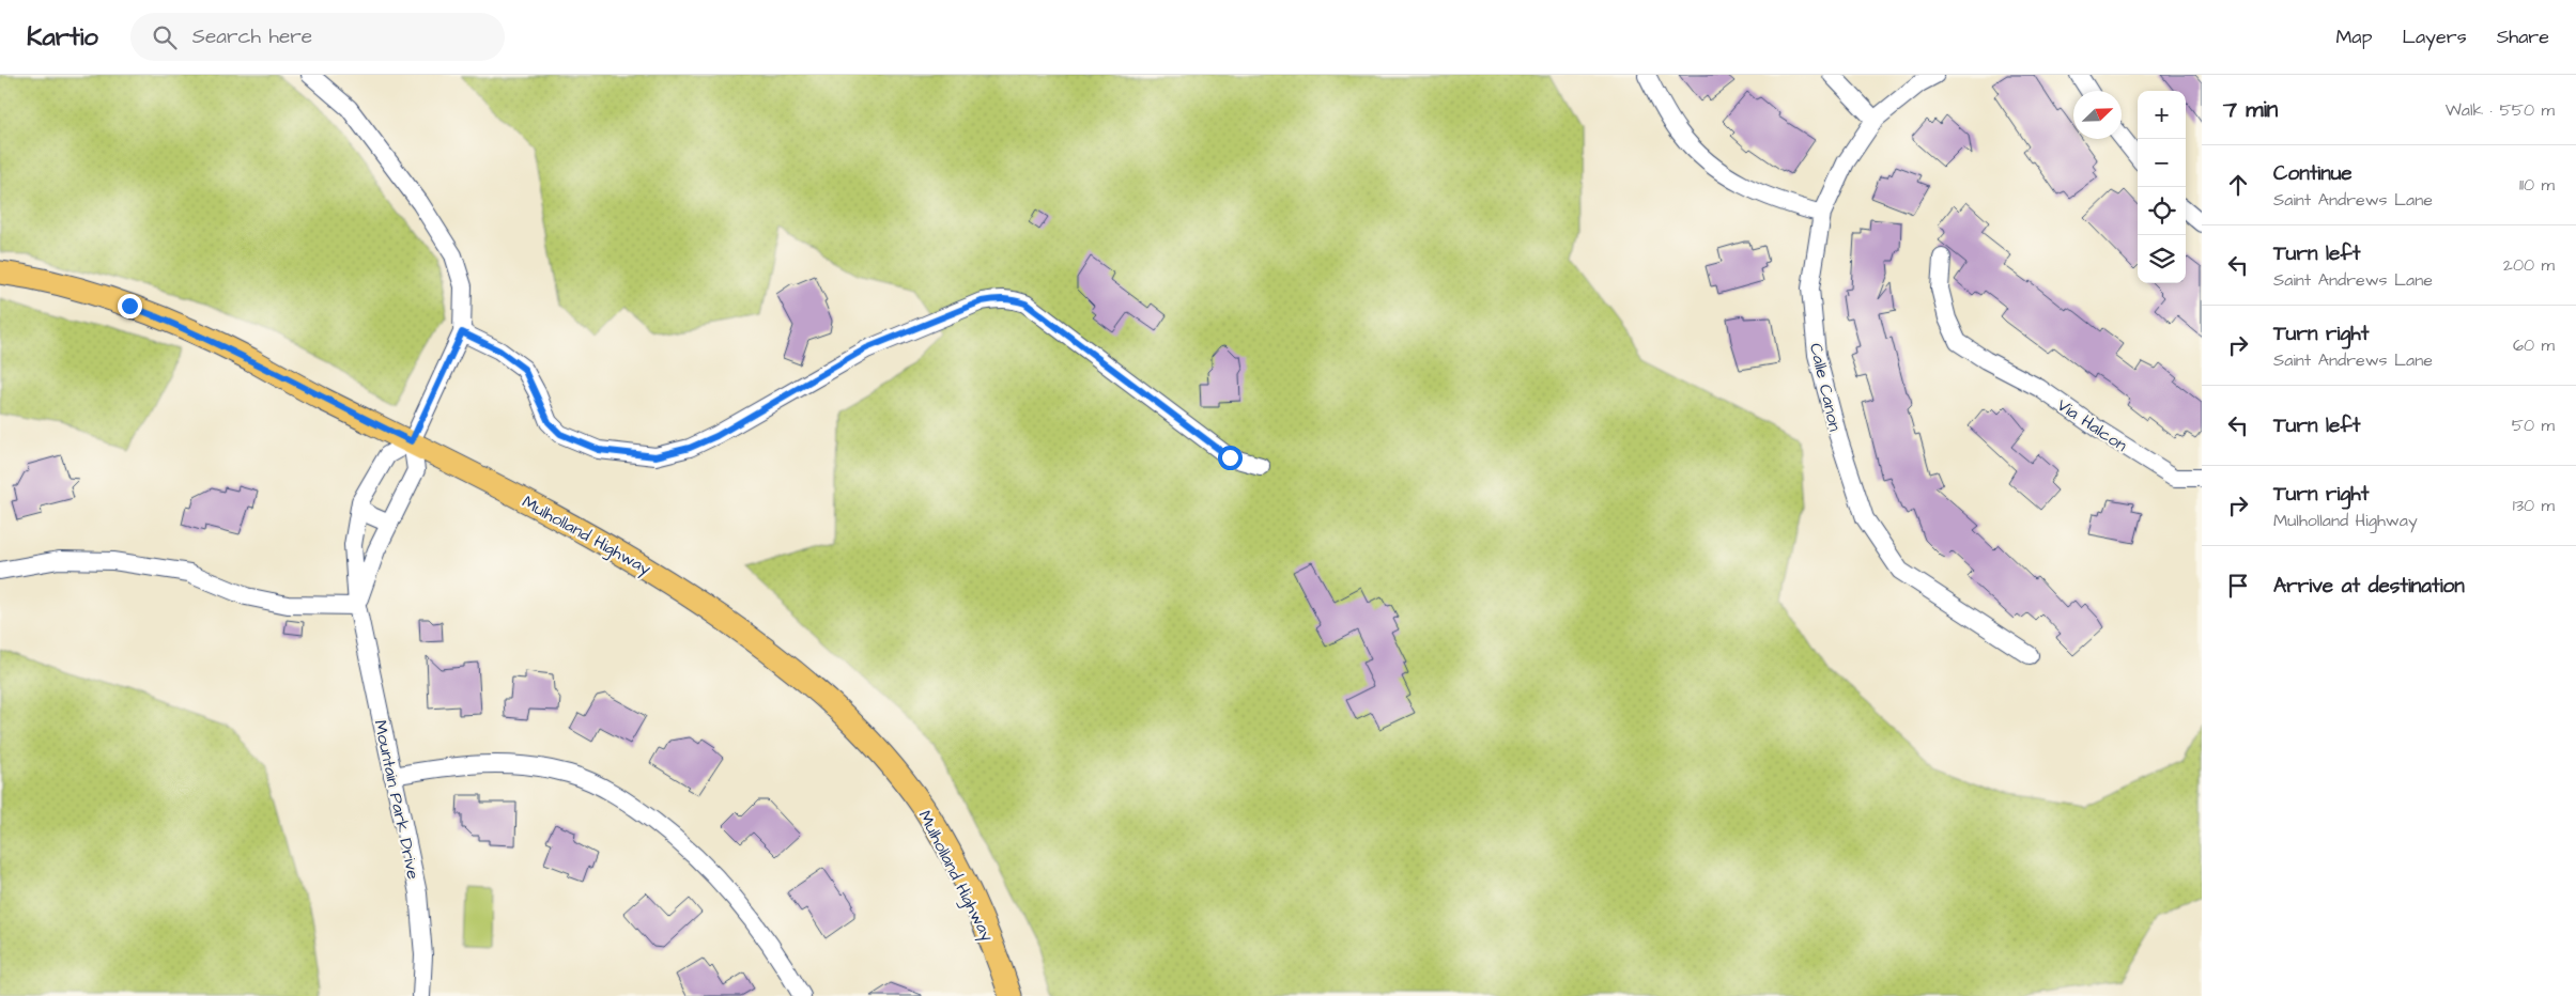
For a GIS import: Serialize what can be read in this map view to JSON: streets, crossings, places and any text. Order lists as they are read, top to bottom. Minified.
{"streets":{"main road":["Mulholland Highway"],"street":["Calle Canon","Via Halcon","Mountain Park Drive"]},"crossings":[["Mulholland Highway","Mountain Park Drive"]],"north":"top right","page":{"header":"Kartio","search":"Search here","nav":["Map","Layers","Share"],"heading":["7 min","Walk · 550 m"],"map_buttons":["+","−"],"list":[["Continue","Saint Andrews Lane","110 m"],["Turn left","Saint Andrews Lane","200 m"],["Turn right","Saint Andrews Lane","60 m"],["Turn left","50 m"],["Turn right","Mulholland Highway","130 m"],"Arrive at destination"]}}
